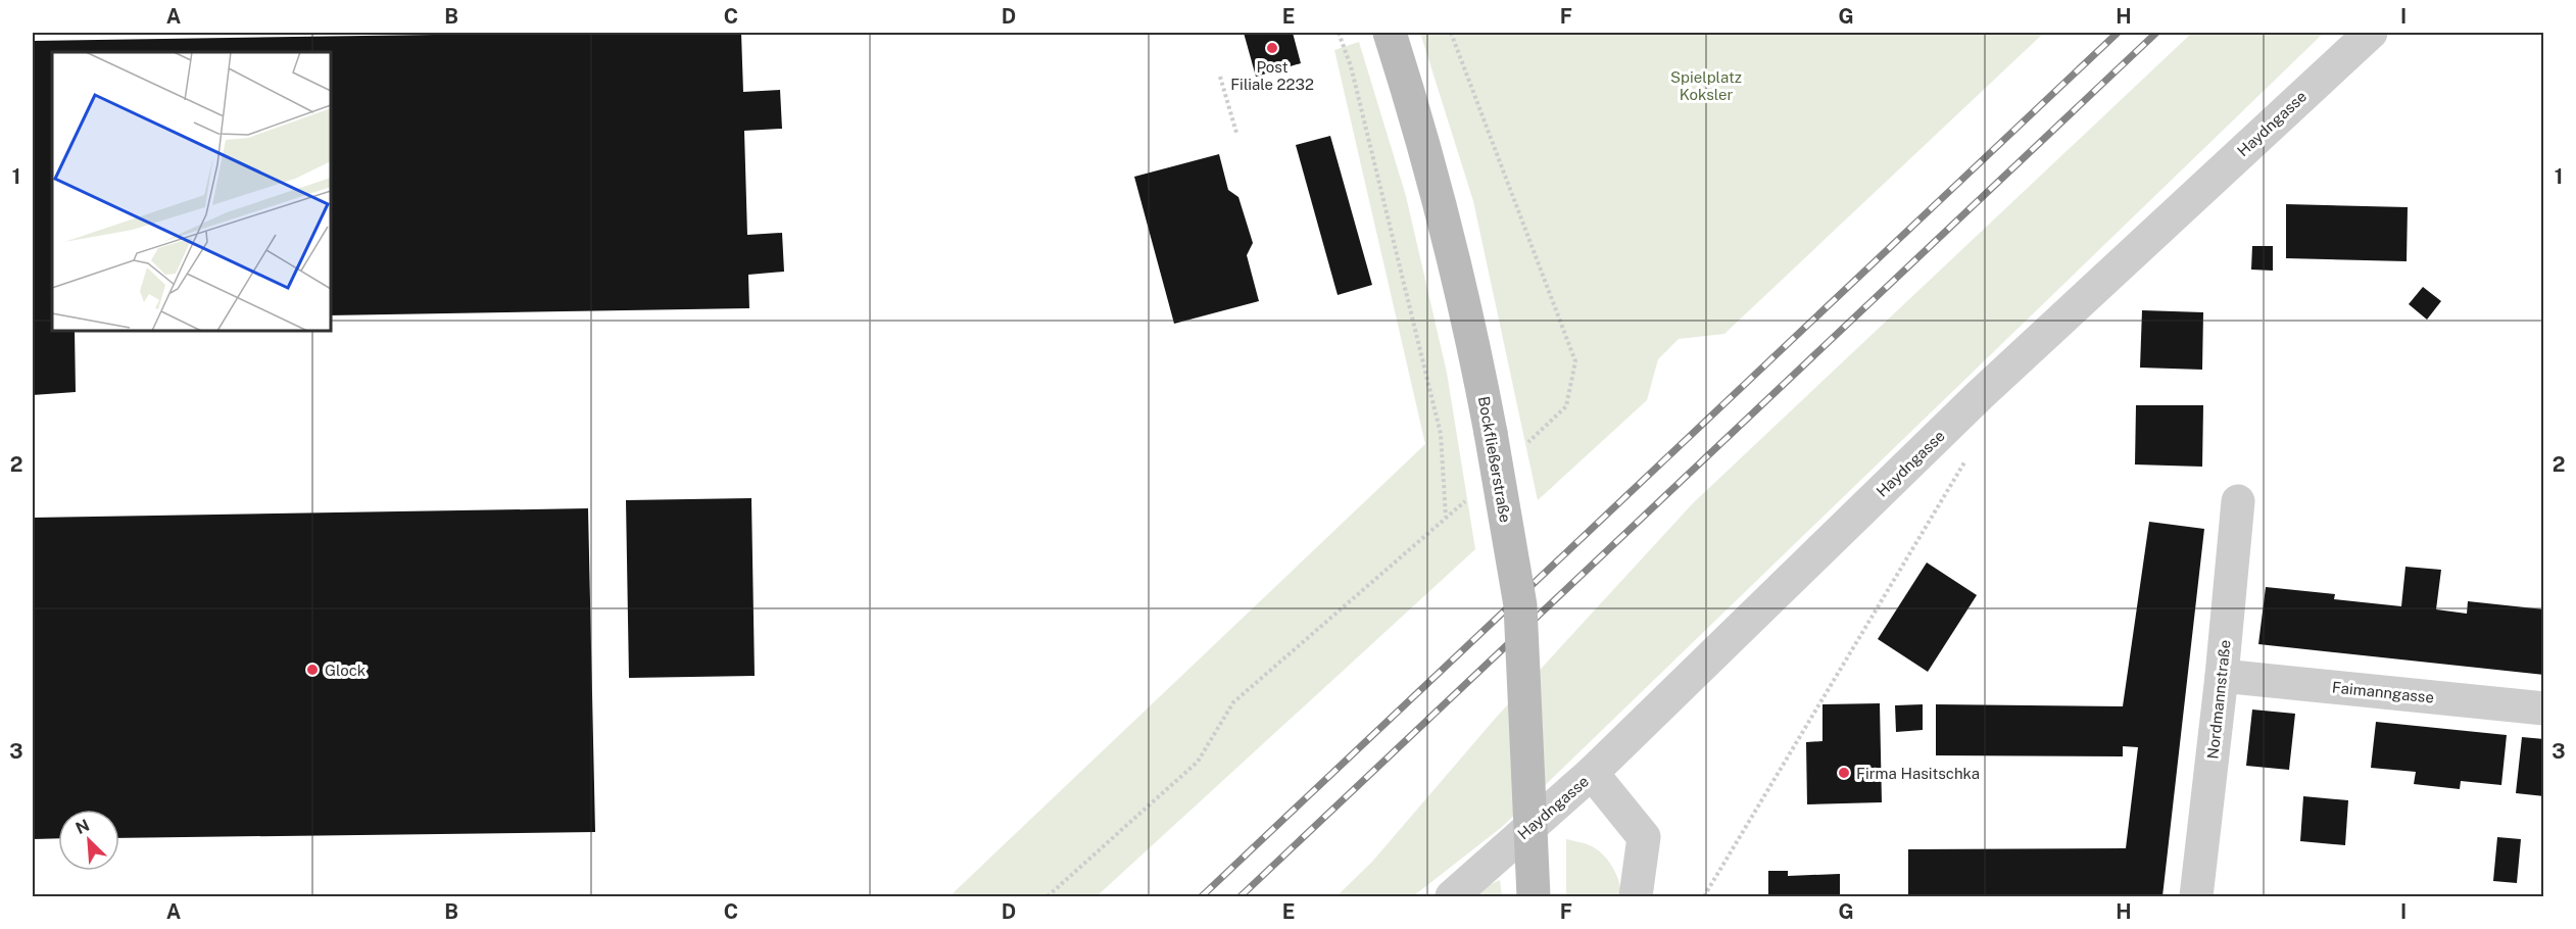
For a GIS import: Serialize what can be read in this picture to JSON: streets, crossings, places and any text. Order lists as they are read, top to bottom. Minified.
{"streets":{"main road":["Bockfließerstraße"],"street":["Haydngasse","Faimanngasse","Nordmannstraße"]},"crossings":[["Faimanngasse","Nordmannstraße"]],"parks":["Spielplatz Koksler"],"places":["Post Filiale 2232","Glock","Firma Hasitschka"],"north":"top left","grid":{"columns":["A","B","C","D","E","F","G","H","I"],"rows":["1","2","3"]}}
